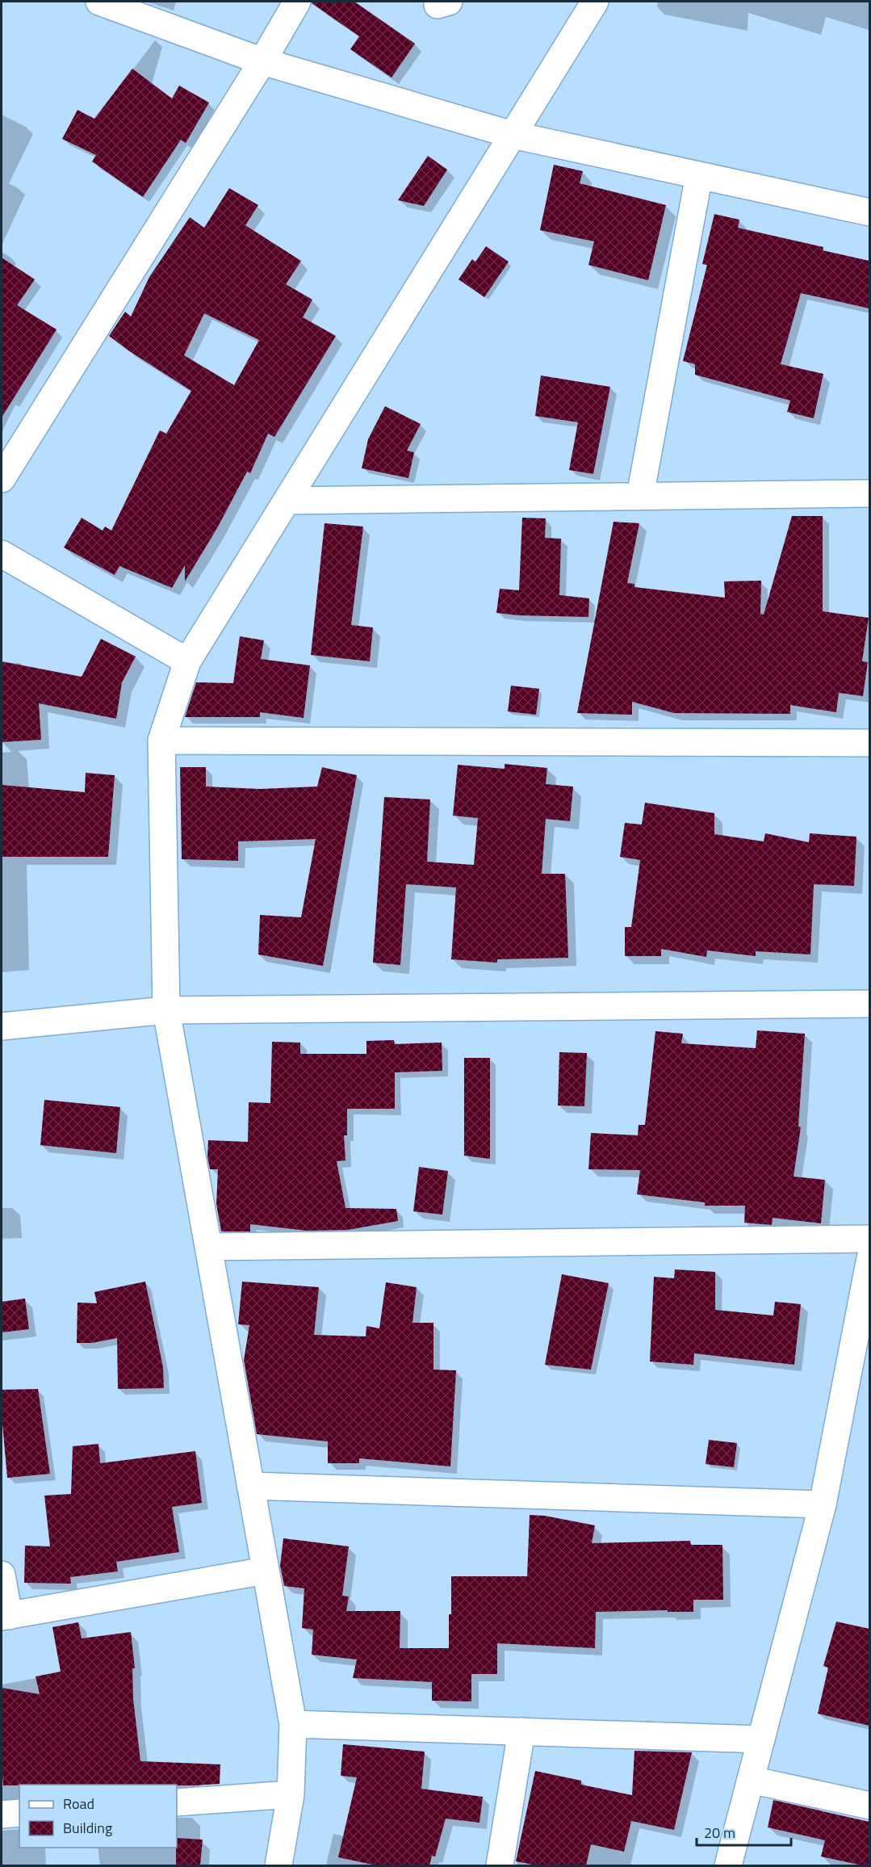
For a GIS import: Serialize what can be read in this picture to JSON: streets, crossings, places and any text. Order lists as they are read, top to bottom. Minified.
{"legend":["Road","Building"],"scale_bar":"20 m"}
